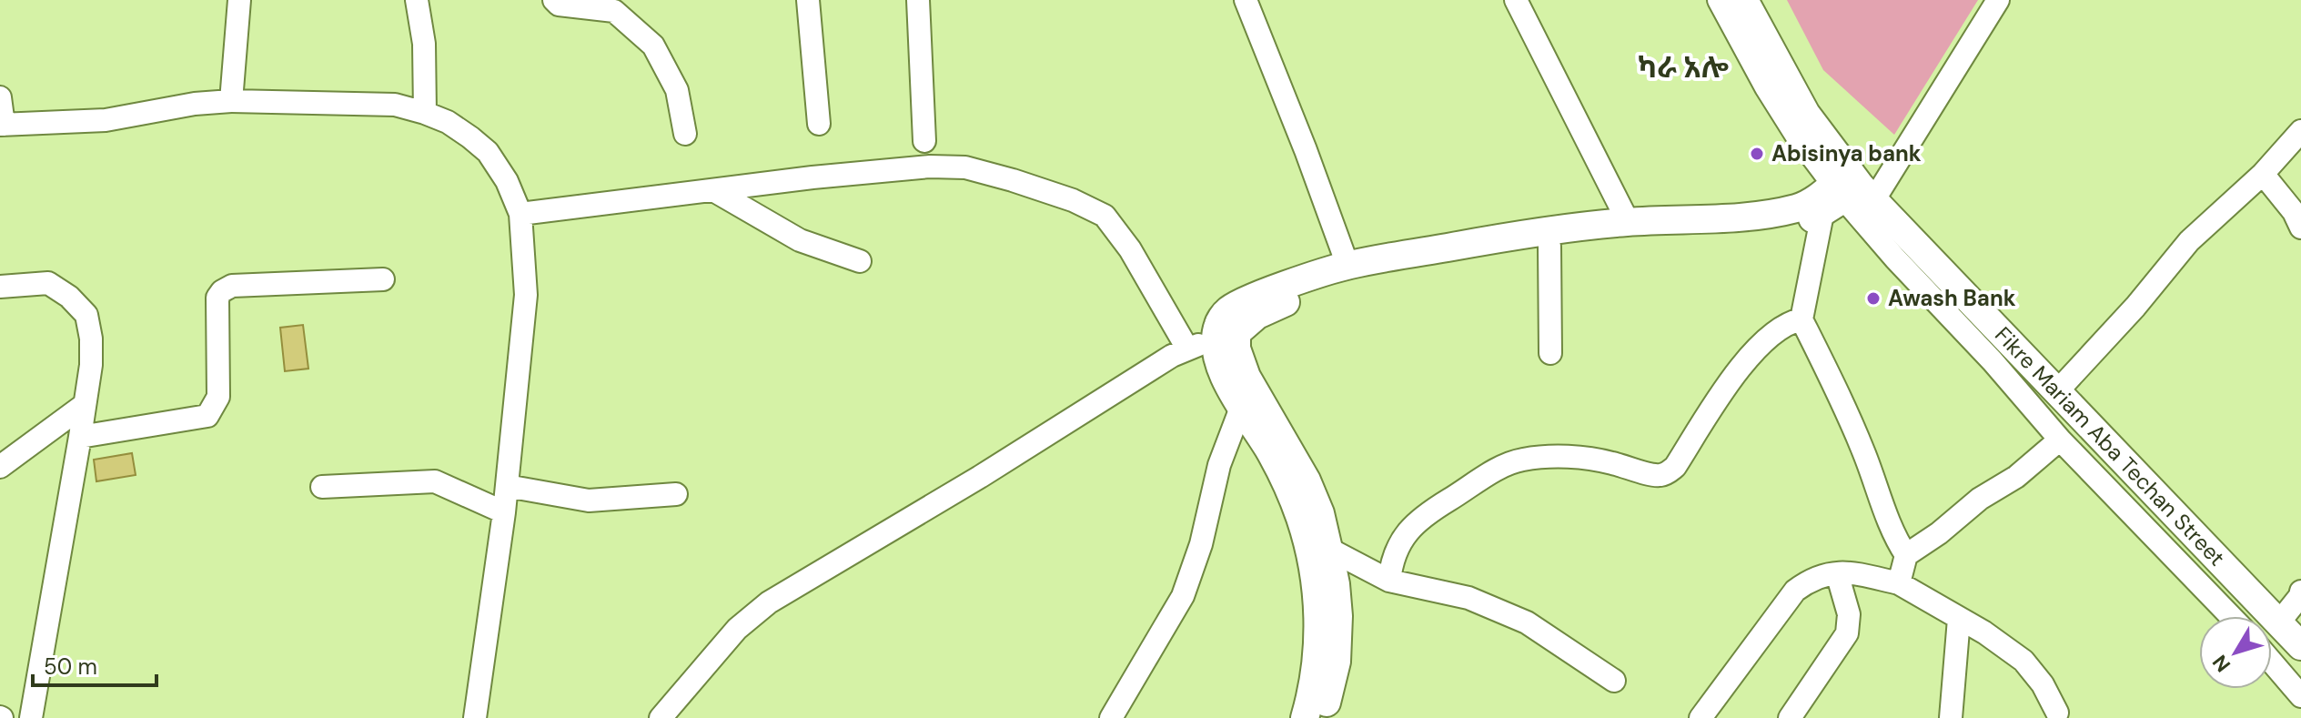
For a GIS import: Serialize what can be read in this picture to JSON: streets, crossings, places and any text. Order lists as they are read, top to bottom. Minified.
{"streets":{"main road":["Fikre Mariam Aba Techan Street"]},"districts":["ካራ አሎ"],"places":["Abisinya bank","Awash Bank"],"scale_bar":"50 m","north":"bottom left"}
